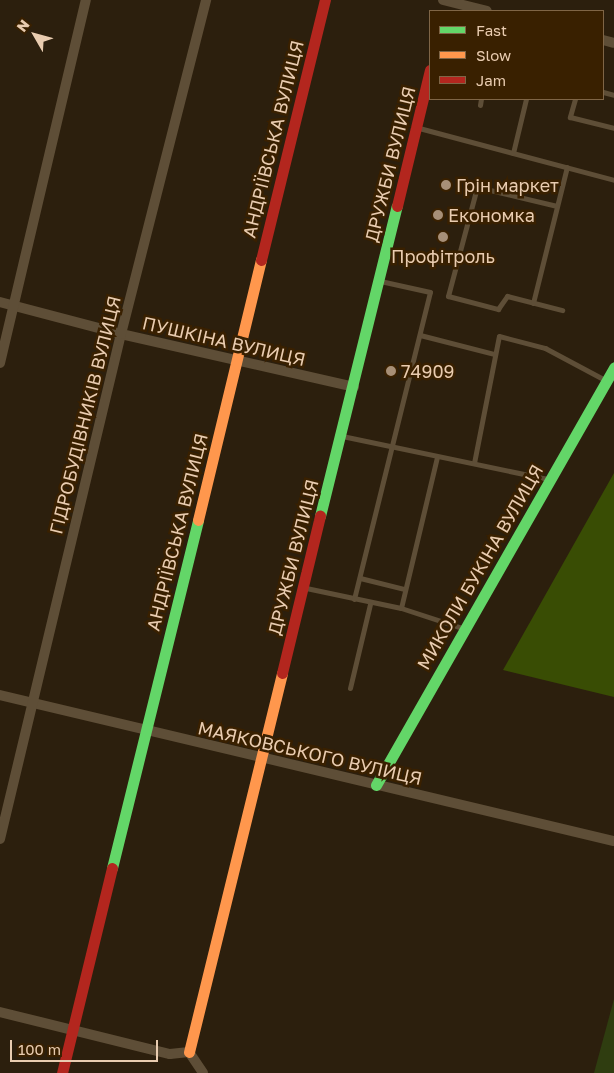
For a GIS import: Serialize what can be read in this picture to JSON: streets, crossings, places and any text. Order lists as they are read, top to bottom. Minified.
{"streets":{"street":["АНДРІЇВСЬКА ВУЛИЦЯ","ДРУЖБИ ВУЛИЦЯ","ПУШКІНА ВУЛИЦЯ","ГІДРОБУДІВНИКІВ ВУЛИЦЯ","МИКОЛИ БУКІНА ВУЛИЦЯ","МАЯКОВСЬКОГО ВУЛИЦЯ"]},"crossings":[["АНДРІЇВСЬКА ВУЛИЦЯ","ПУШКІНА ВУЛИЦЯ"],["АНДРІЇВСЬКА ВУЛИЦЯ","МАЯКОВСЬКОГО ВУЛИЦЯ"],["ДРУЖБИ ВУЛИЦЯ","ПУШКІНА ВУЛИЦЯ"],["ДРУЖБИ ВУЛИЦЯ","МАЯКОВСЬКОГО ВУЛИЦЯ"],["ПУШКІНА ВУЛИЦЯ","ГІДРОБУДІВНИКІВ ВУЛИЦЯ"],["ГІДРОБУДІВНИКІВ ВУЛИЦЯ","МАЯКОВСЬКОГО ВУЛИЦЯ"],["МИКОЛИ БУКІНА ВУЛИЦЯ","МАЯКОВСЬКОГО ВУЛИЦЯ"]],"places":["Грін маркет","Економка","Профітроль","74909"],"legend":["Fast","Slow","Jam"],"scale_bar":"100 m","north":"top left"}
